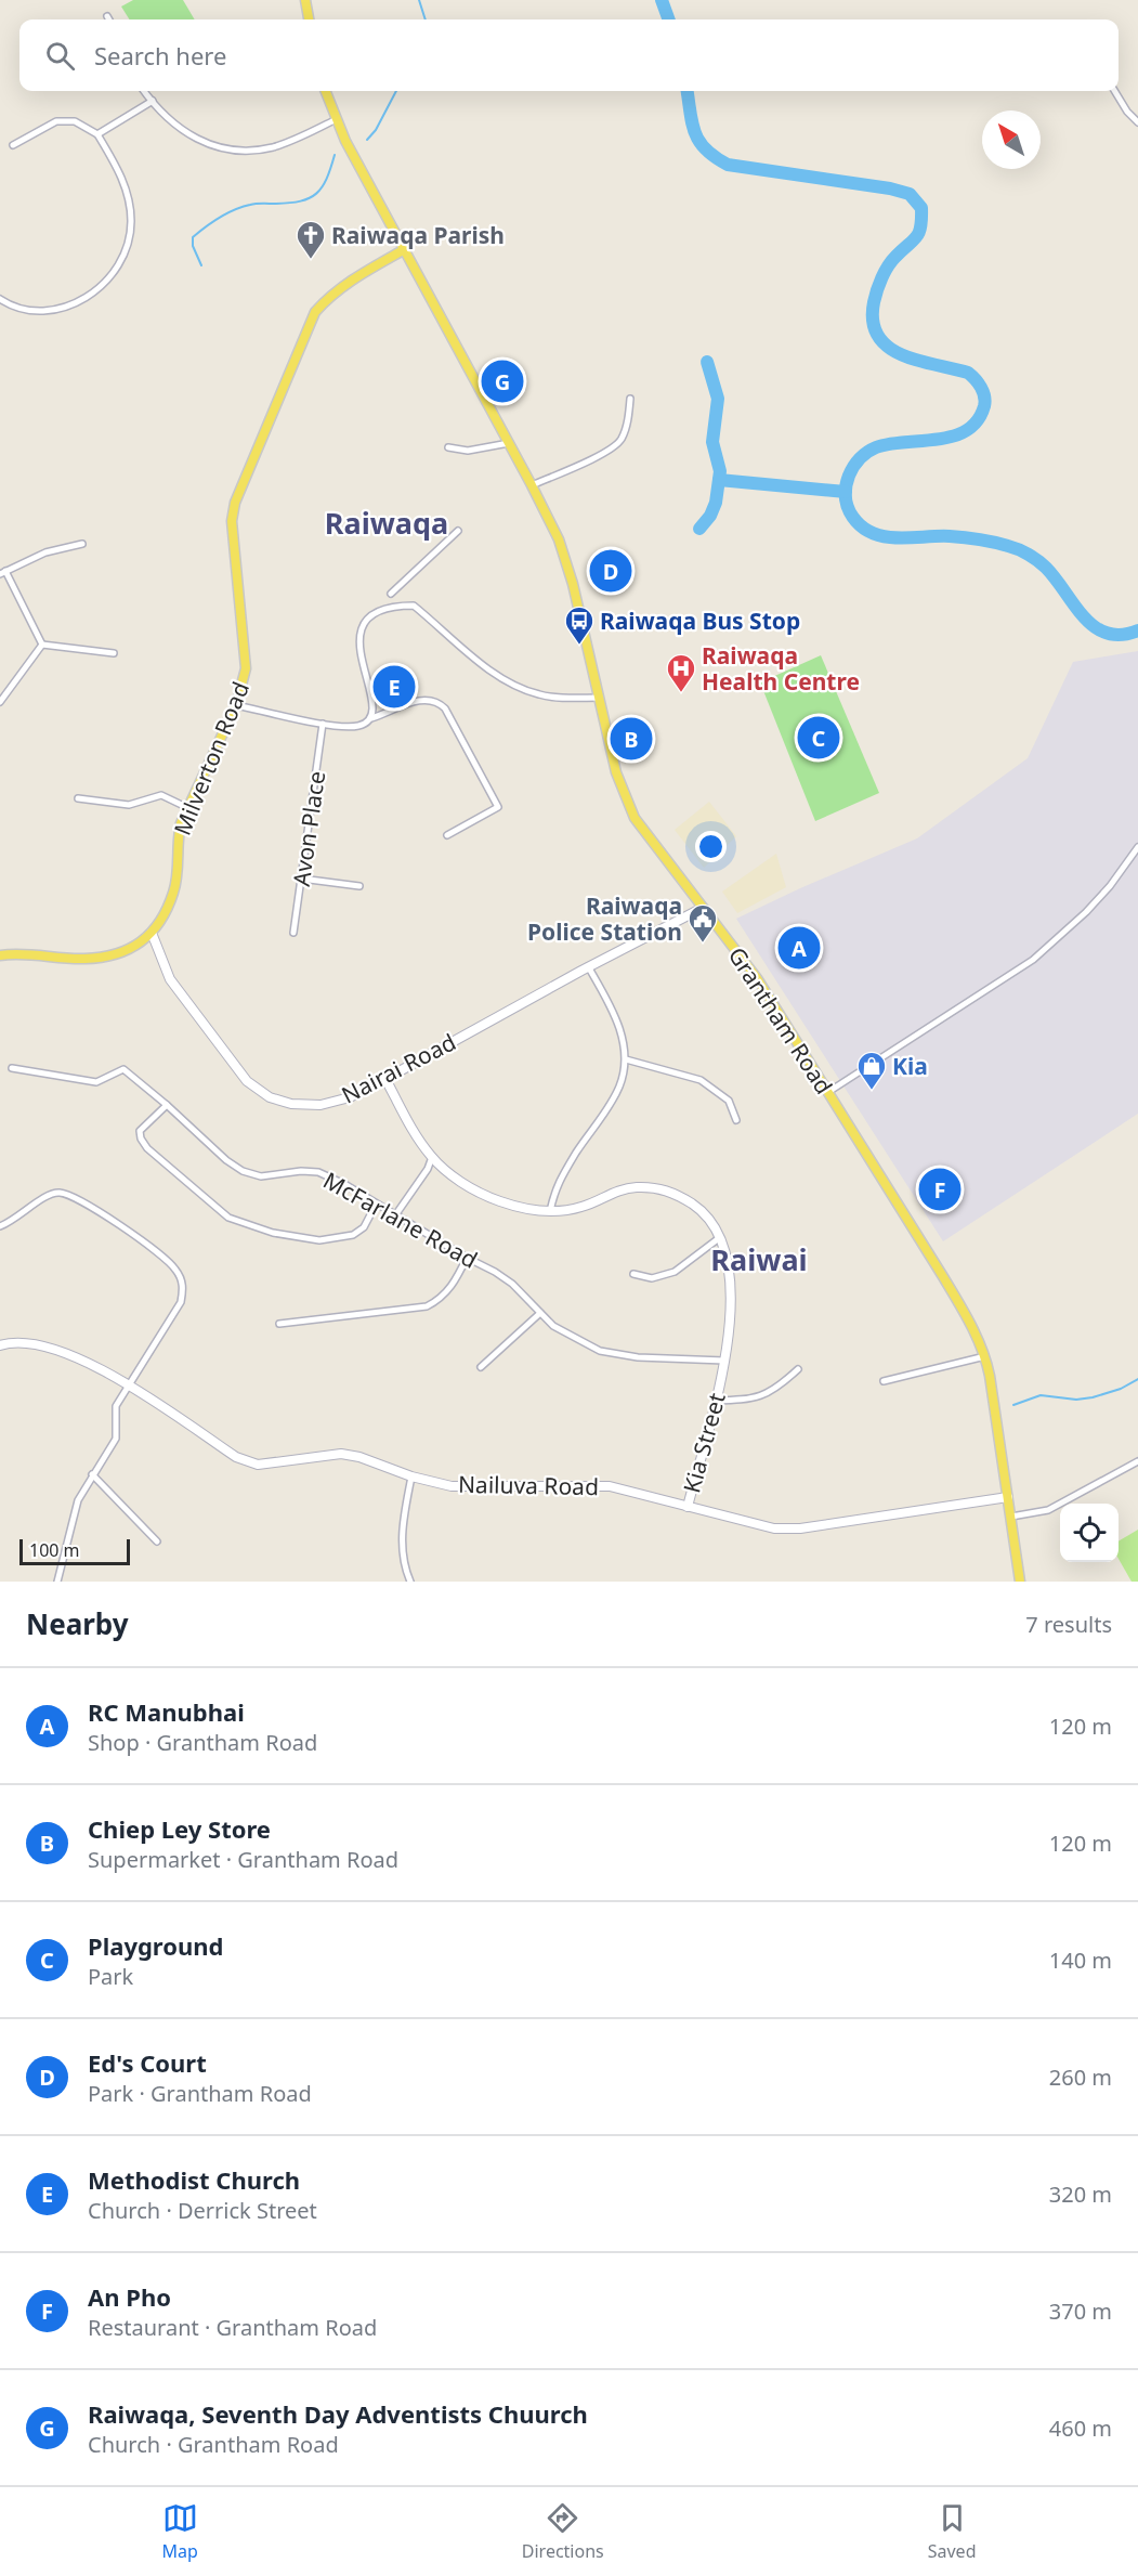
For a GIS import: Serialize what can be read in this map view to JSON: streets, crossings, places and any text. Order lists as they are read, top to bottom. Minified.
{"streets":{"main road":["Milverton Road","Grantham Road"],"street":["Avon Place","Nairai Road","McFarlane Road","Kia Street","Nailuva Road"]},"crossings":[["Milverton Road","Grantham Road"],["Milverton Road","Nairai Road"],["Grantham Road","Nairai Road"],["Grantham Road","Nailuva Road"],["Nairai Road","Kia Street"],["McFarlane Road","Kia Street"],["Kia Street","Nailuva Road"]],"districts":["Raiwaqa","Raiwai"],"places":{"church":["Raiwaqa Parish"],"bus stop":["Raiwaqa Bus Stop"],"hospital":["Raiwaqa Health Centre"],"public building":["Raiwaqa Police Station"],"shop":["Kia"]},"scale_bar":"100 m","north":"top left","page":{"search":"Search here","pins":["G","D","E","C","B","A","F"],"scale":"100 m","heading":["Nearby","7 results"],"list":[{"mark":"A","name":"RC Manubhai","note":"Shop · Grantham Road","value":"120 m"},{"mark":"B","name":"Chiep Ley Store","note":"Supermarket · Grantham Road","value":"120 m"},{"mark":"C","name":"Playground","note":"Park","value":"140 m"},{"mark":"D","name":"Ed's Court","note":"Park · Grantham Road","value":"260 m"},{"mark":"E","name":"Methodist Church","note":"Church · Derrick Street","value":"320 m"},{"mark":"F","name":"An Pho","note":"Restaurant · Grantham Road","value":"370 m"},{"mark":"G","name":"Raiwaqa, Seventh Day Adventists Chuurch","note":"Church · Grantham Road","value":"460 m"}],"nav":["Map","Directions","Saved"]}}
